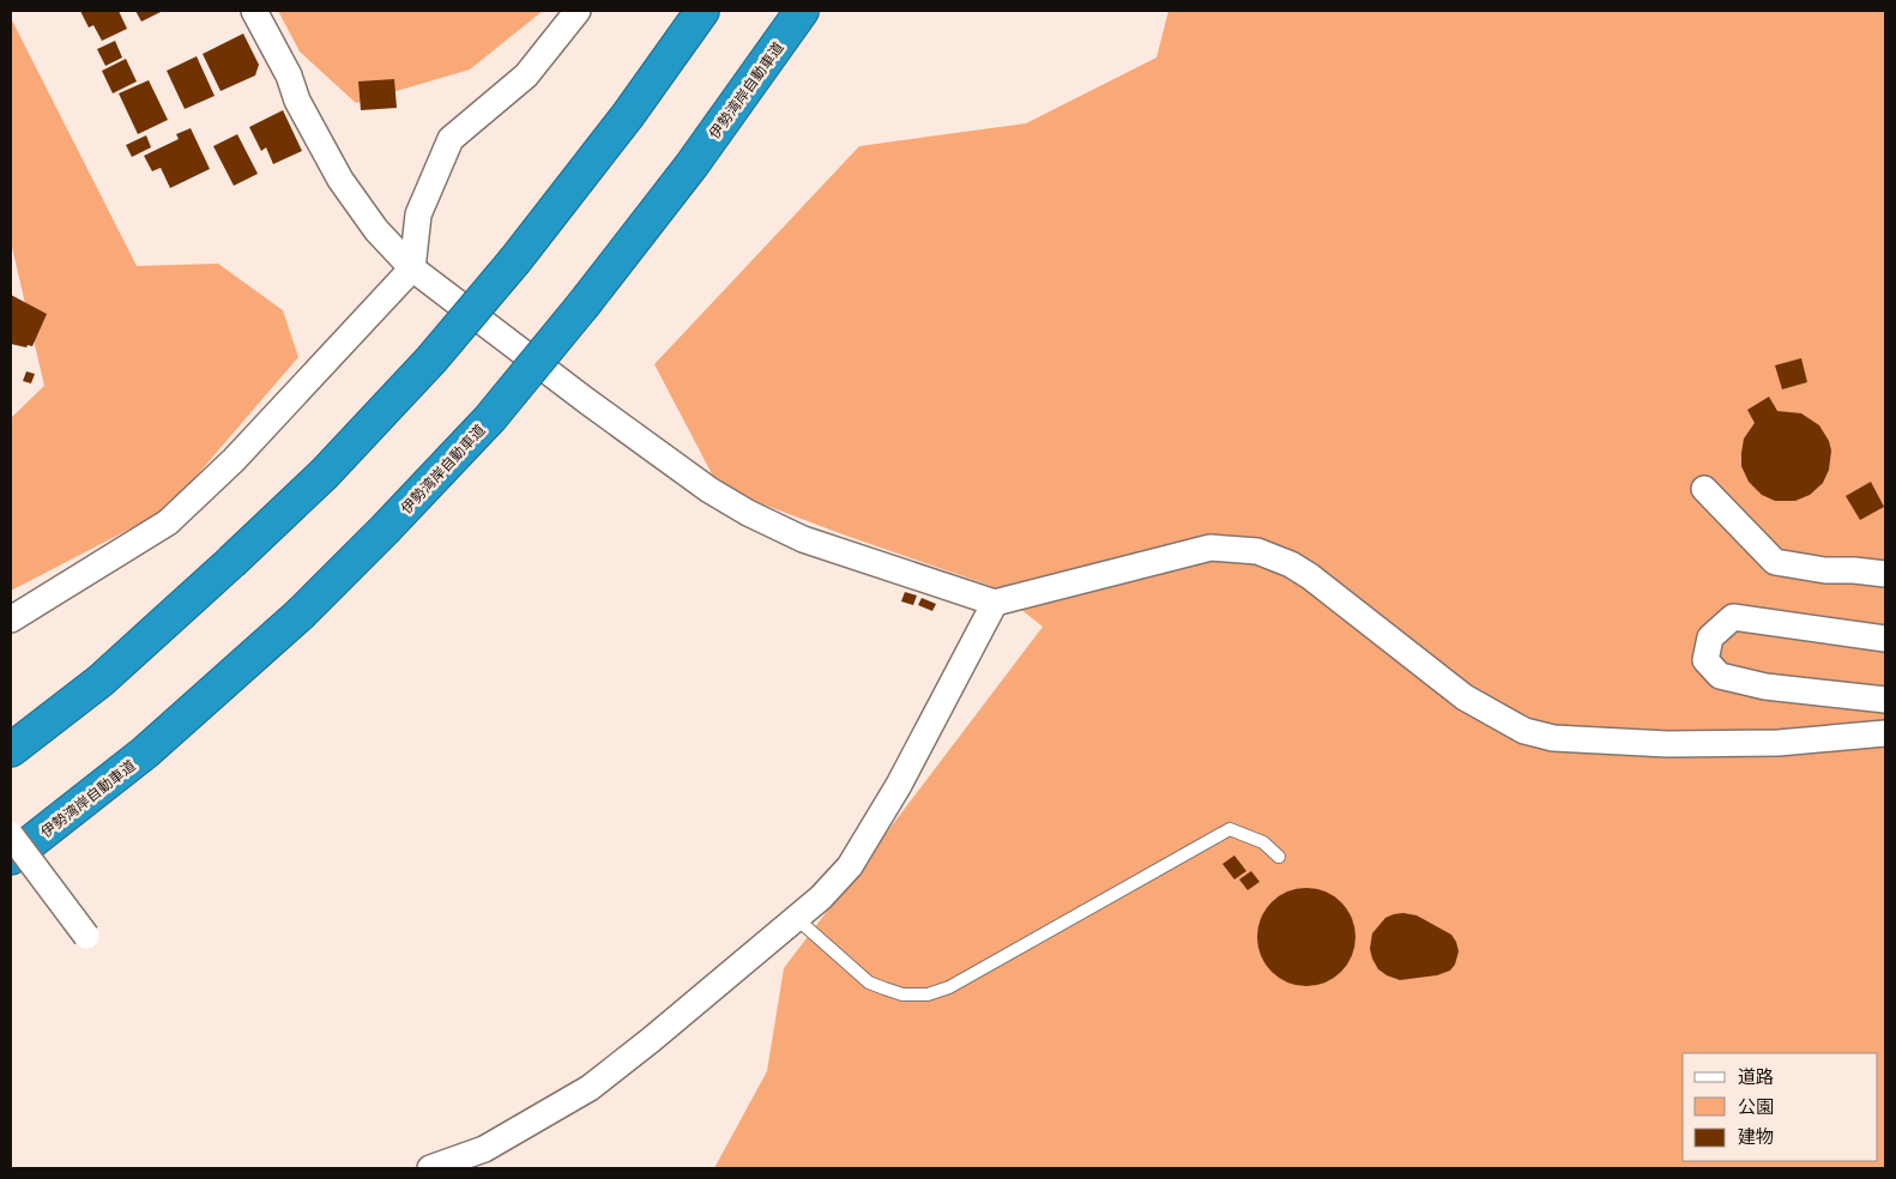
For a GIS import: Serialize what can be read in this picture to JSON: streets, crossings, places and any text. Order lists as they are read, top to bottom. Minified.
{"streets":{"highway":["伊勢湾岸自動車道"]},"legend":["道路","公園","建物"]}
